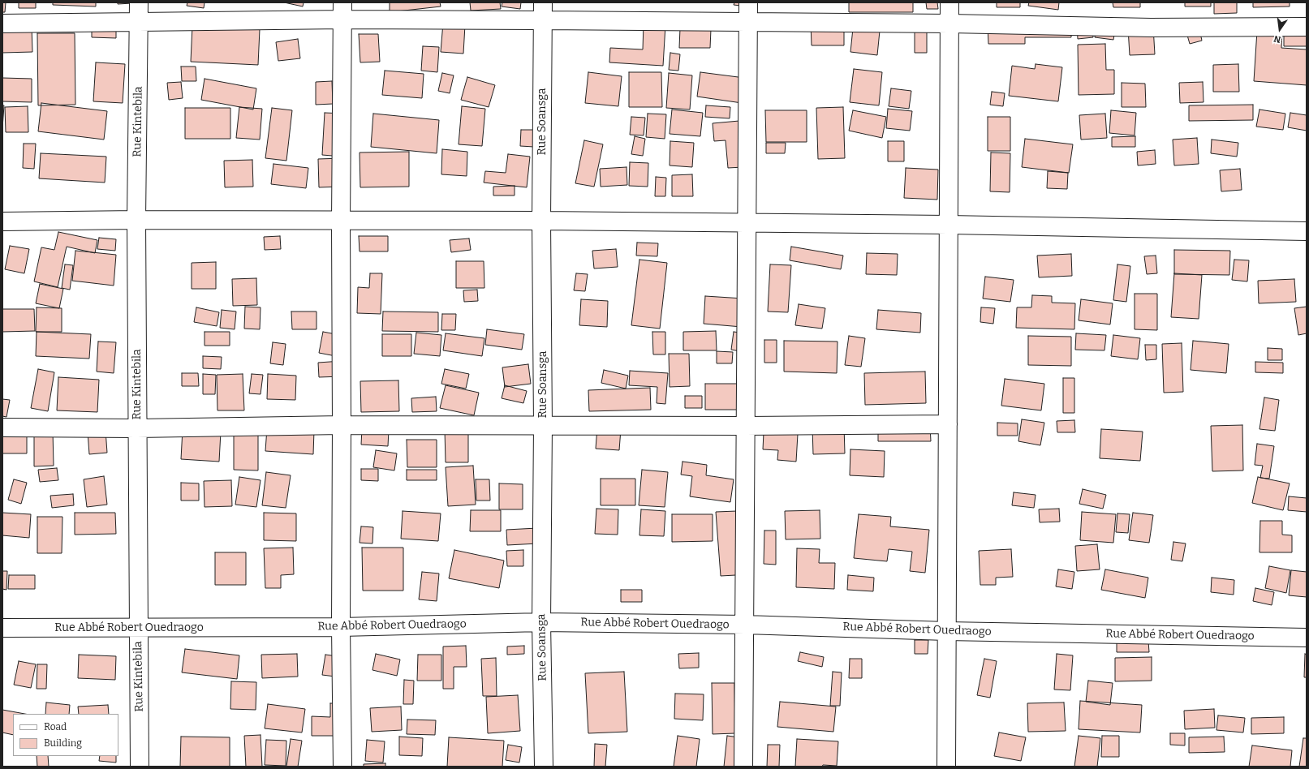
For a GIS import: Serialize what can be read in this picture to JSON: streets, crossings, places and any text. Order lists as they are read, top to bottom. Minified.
{"streets":{"street":["Rue Kintebila","Rue Soansga","Rue Abbé Robert Ouedraogo"]},"crossings":[["Rue Kintebila","Rue Abbé Robert Ouedraogo"],["Rue Soansga","Rue Abbé Robert Ouedraogo"]],"legend":["Road","Building"],"north":"bottom"}
